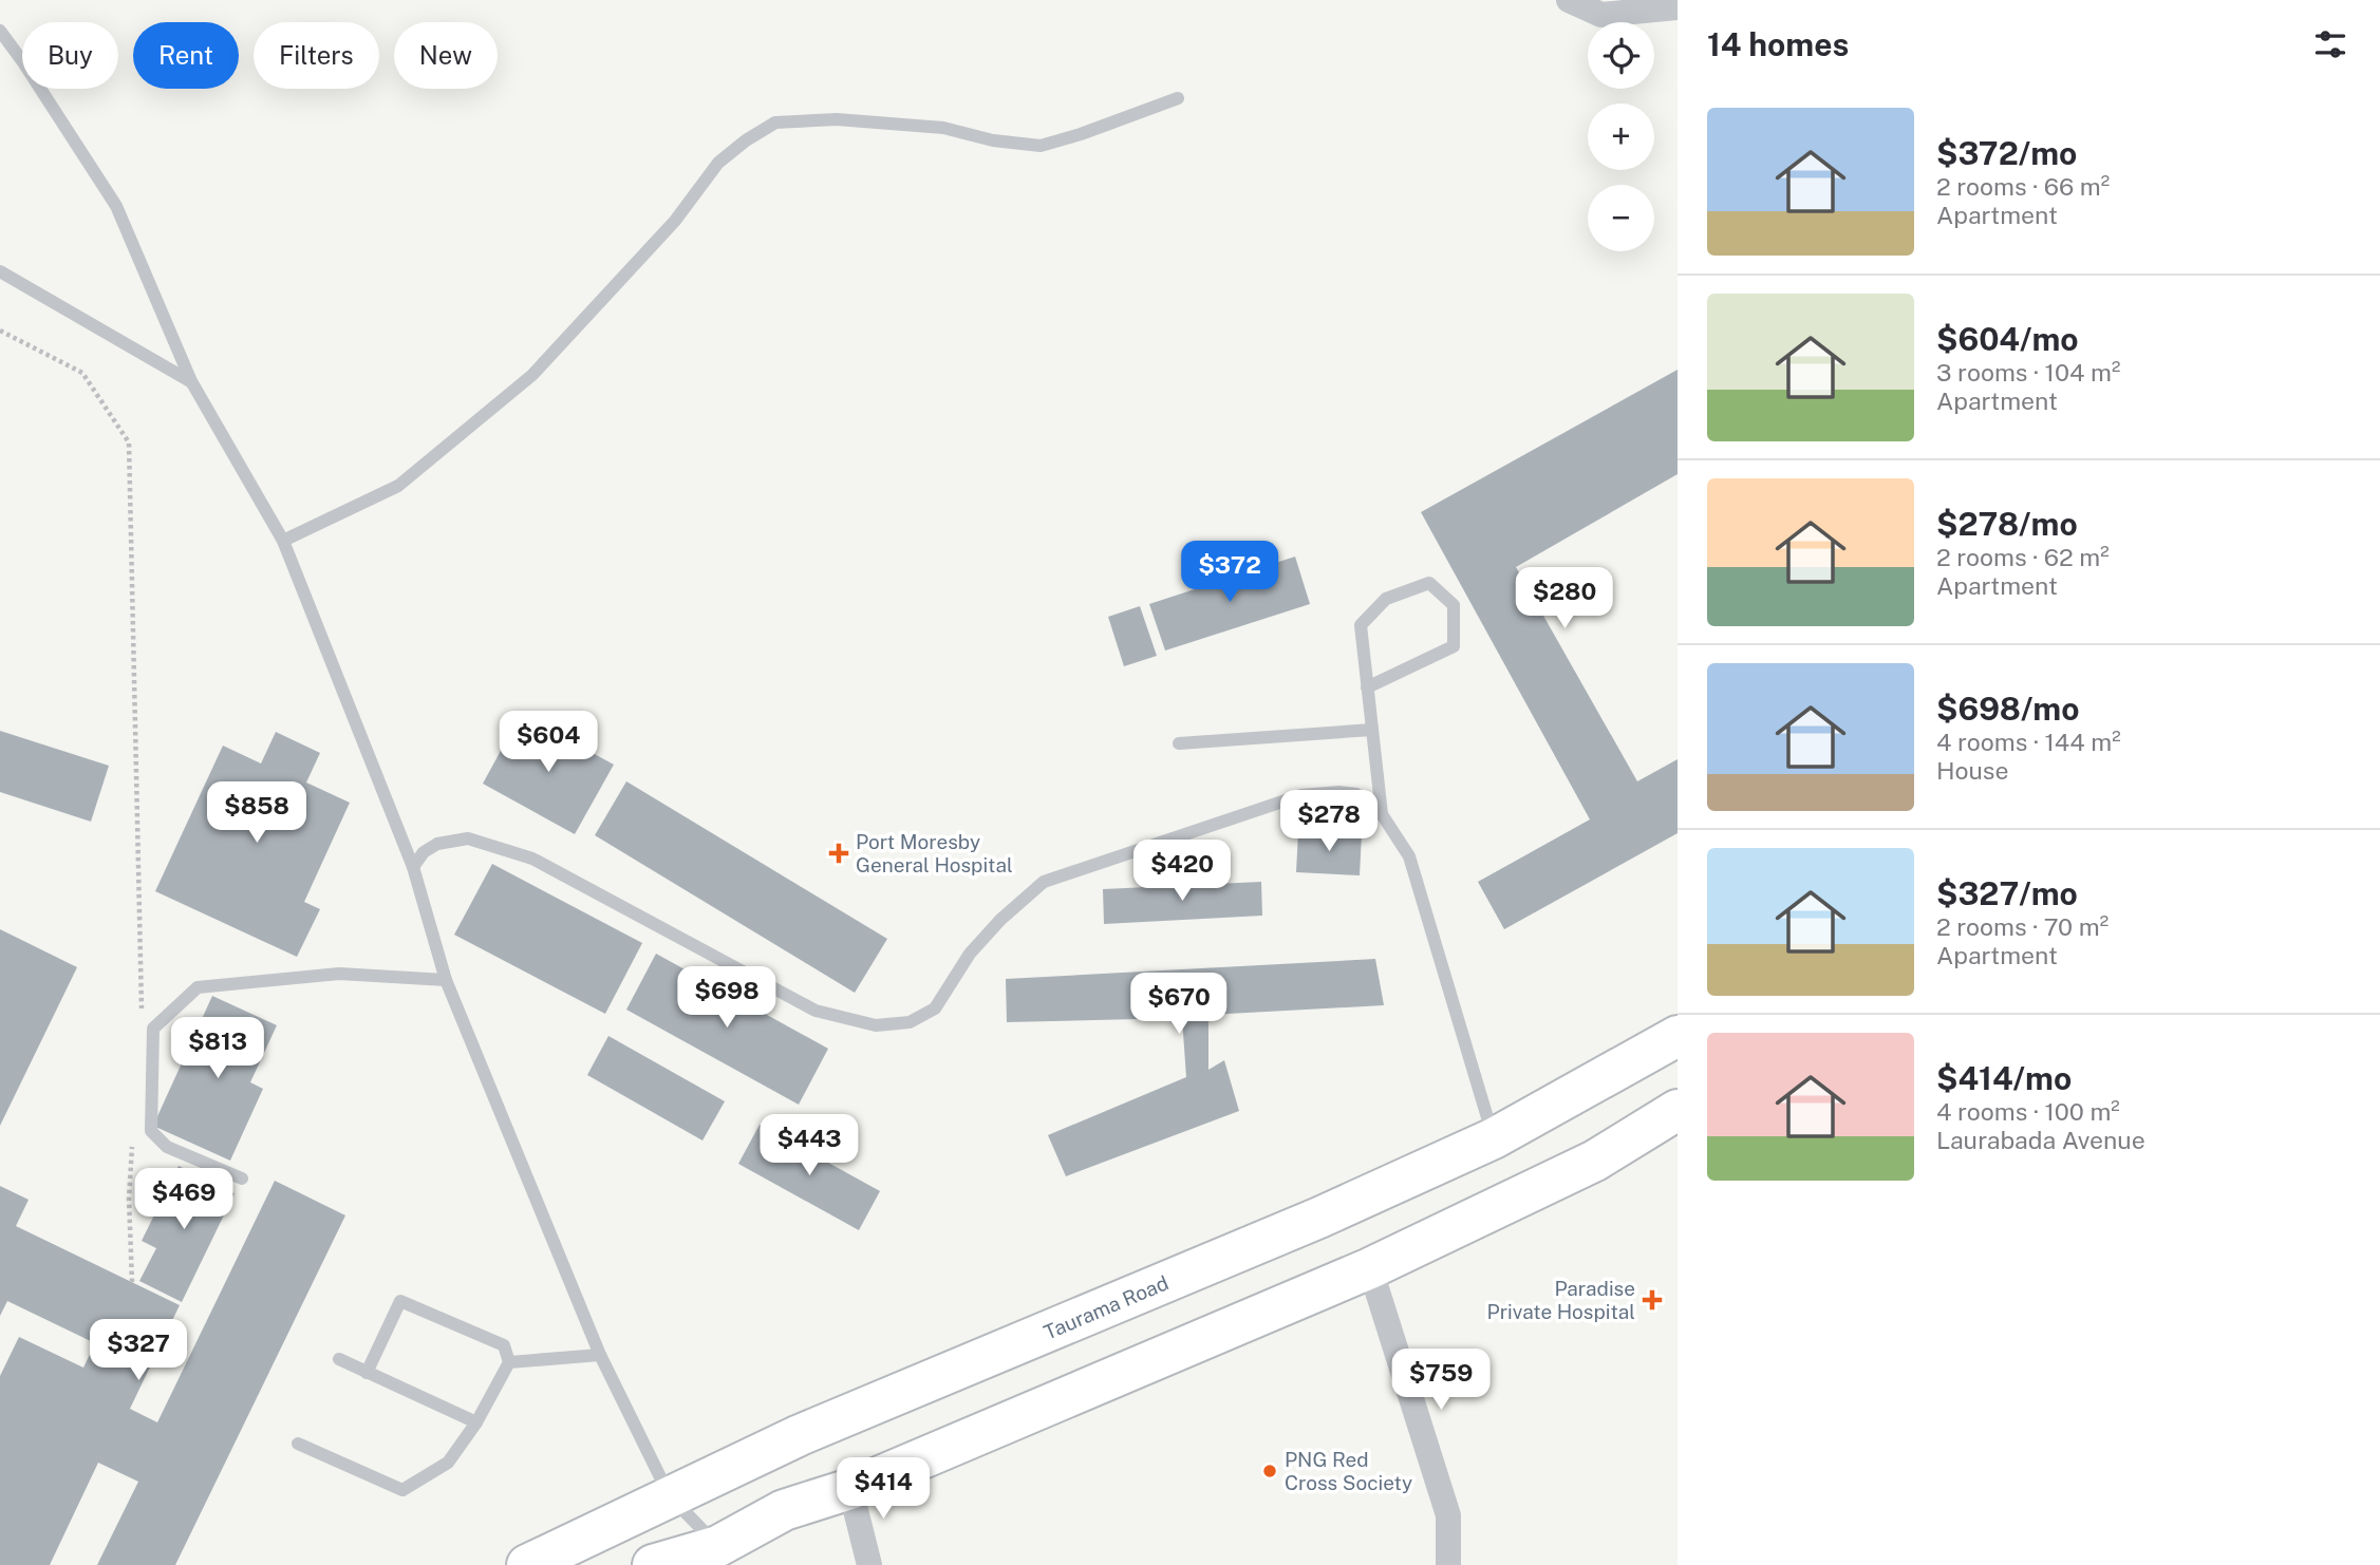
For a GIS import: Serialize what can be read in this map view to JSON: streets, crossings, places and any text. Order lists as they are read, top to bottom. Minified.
{"streets":{"main road":["Taurama Road"]},"places":{"health":["Port Moresby General Hospital","Paradise Private Hospital"],"other":["PNG Red Cross Society"]},"page":{"heading":"14 homes","map_buttons":["+","−"],"chip":["Buy","Rent","Filters","New"],"list":[{"name":"$372/mo","note":"2 rooms · 66 m² · Apartment"},{"name":"$604/mo","note":"3 rooms · 104 m² · Apartment"},{"name":"$278/mo","note":"2 rooms · 62 m² · Apartment"},{"name":"$698/mo","note":"4 rooms · 144 m² · House"},{"name":"$327/mo","note":"2 rooms · 70 m² · Apartment"},{"name":"$414/mo","note":"4 rooms · 100 m² · Laurabada Avenue"}],"price":["$372","$280","$604","$858","$278","$420","$698","$670","$813","$443","$469","$327","$759","$414"]}}
